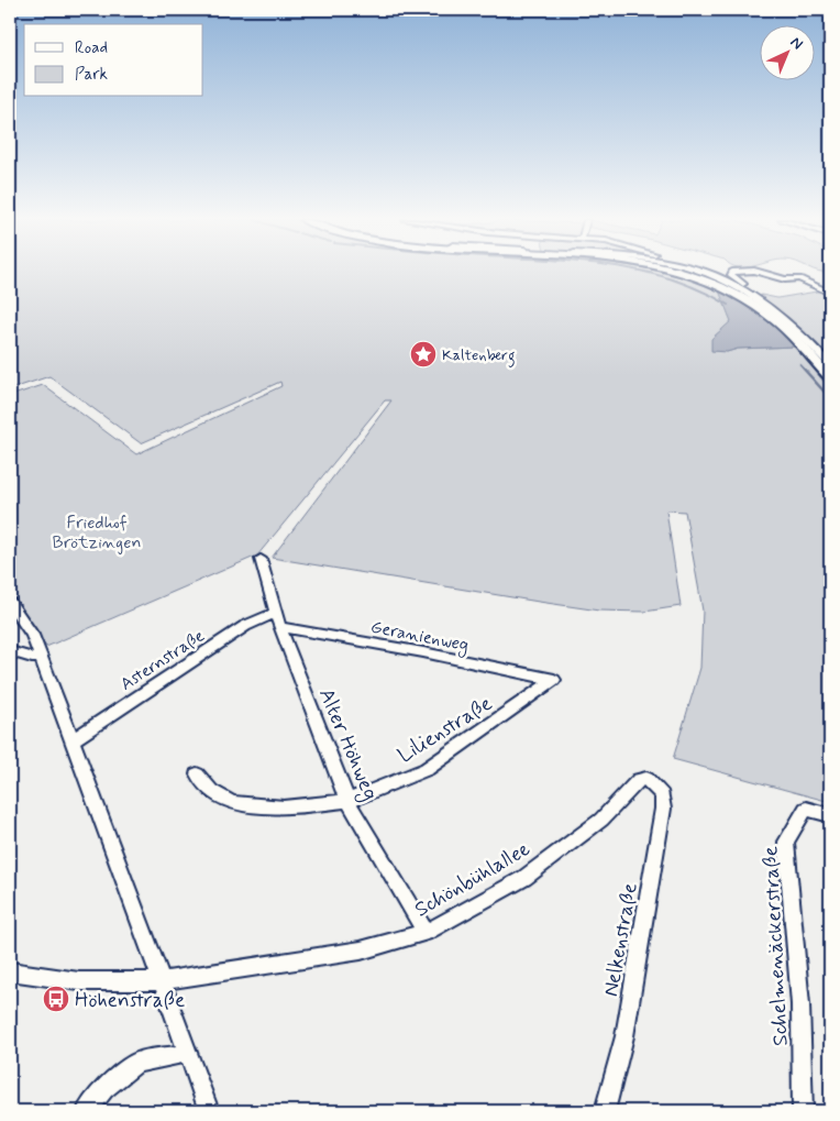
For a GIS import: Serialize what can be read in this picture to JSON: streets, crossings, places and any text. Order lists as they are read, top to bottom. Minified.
{"streets":{"street":["Geranienweg","Asternstraße","Lilienstraße","Alter Höhweg","Schönbühlallee","Nelkenstraße","Schelmenäckerstraße"]},"crossings":[["Geranienweg","Lilienstraße"],["Geranienweg","Alter Höhweg"],["Asternstraße","Alter Höhweg"],["Lilienstraße","Alter Höhweg"],["Alter Höhweg","Schönbühlallee"],["Schönbühlallee","Nelkenstraße"]],"parks":["Friedhof Brötzingen"],"places":{"place":["Kaltenberg"],"bus stop":["Höhenstraße"]},"legend":["Road","Park"],"north":"top right"}
